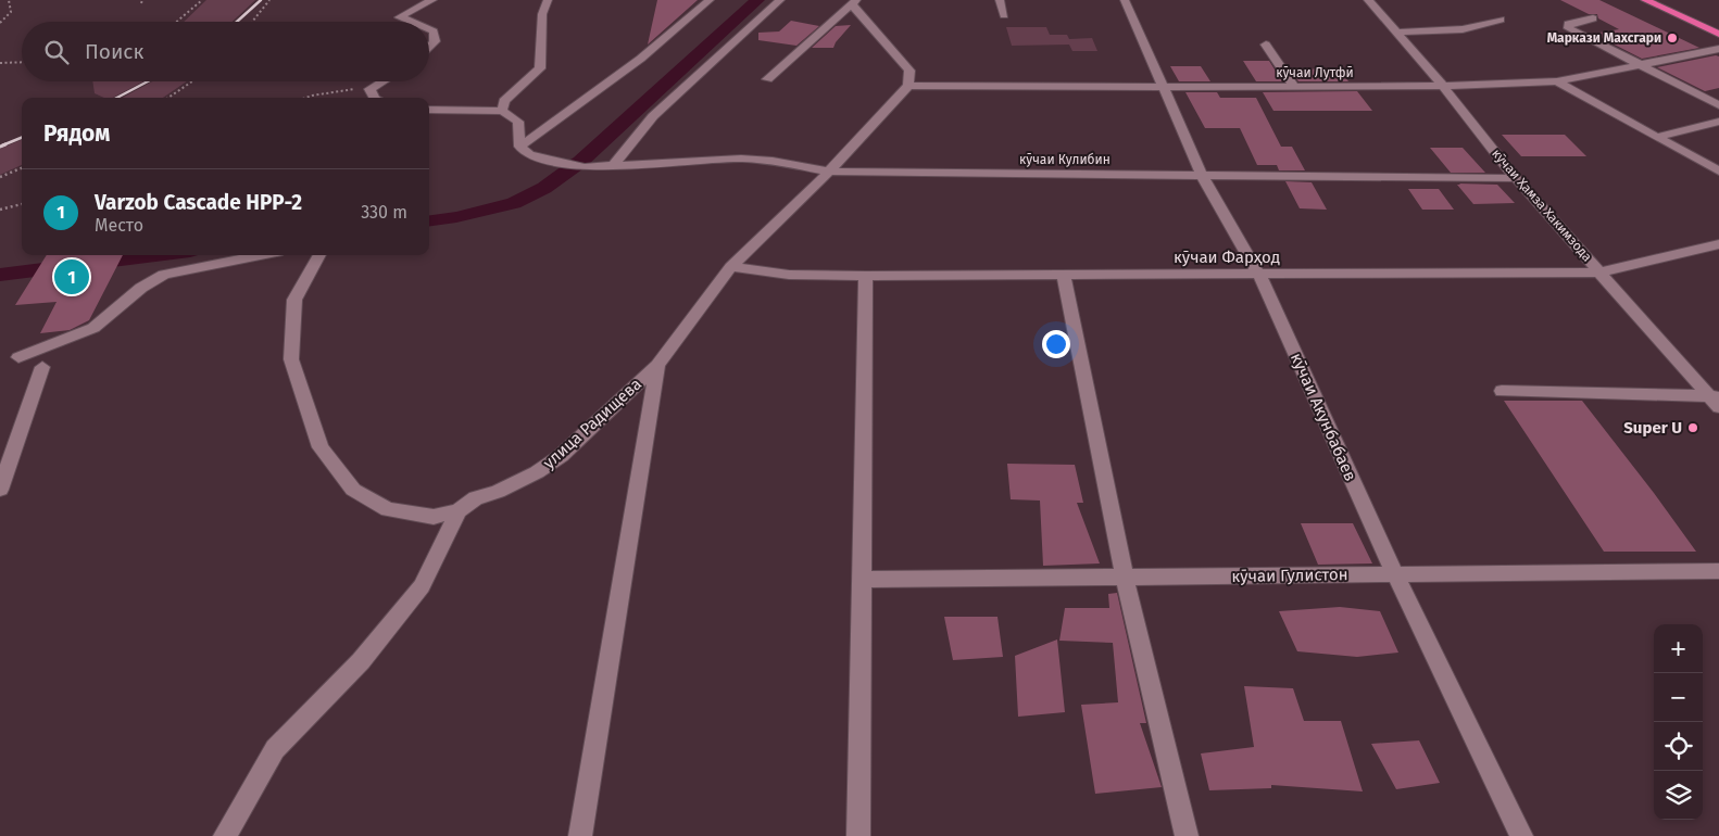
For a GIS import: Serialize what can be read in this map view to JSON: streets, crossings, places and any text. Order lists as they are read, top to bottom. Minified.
{"streets":{"street":["кӯчаи Лутфӣ","кӯчаи Кулибин","кӯчаи Ҳамза Хакимзода","кӯчаи Фарҳод","кӯчаи Акунбабаев","улица Радищева","кӯчаи Гулистон"]},"crossings":[["кӯчаи Лутфӣ","кӯчаи Ҳамза Хакимзода"],["кӯчаи Лутфӣ","кӯчаи Акунбабаев"],["кӯчаи Лутфӣ","улица Радищева"],["кӯчаи Кулибин","кӯчаи Ҳамза Хакимзода"],["кӯчаи Кулибин","кӯчаи Акунбабаев"],["кӯчаи Кулибин","улица Радищева"],["кӯчаи Ҳамза Хакимзода","кӯчаи Фарҳод"],["кӯчаи Фарҳод","кӯчаи Акунбабаев"],["кӯчаи Фарҳод","улица Радищева"],["кӯчаи Акунбабаев","кӯчаи Гулистон"]],"places":["Маркази Махсгари","Super U"],"page":{"search":"Поиск","heading":"Рядом","list":[{"mark":"1","name":"Varzob Cascade HPP-2","note":"Место","value":"330 m"}],"pins":"1","map_buttons":["+","−"]}}
